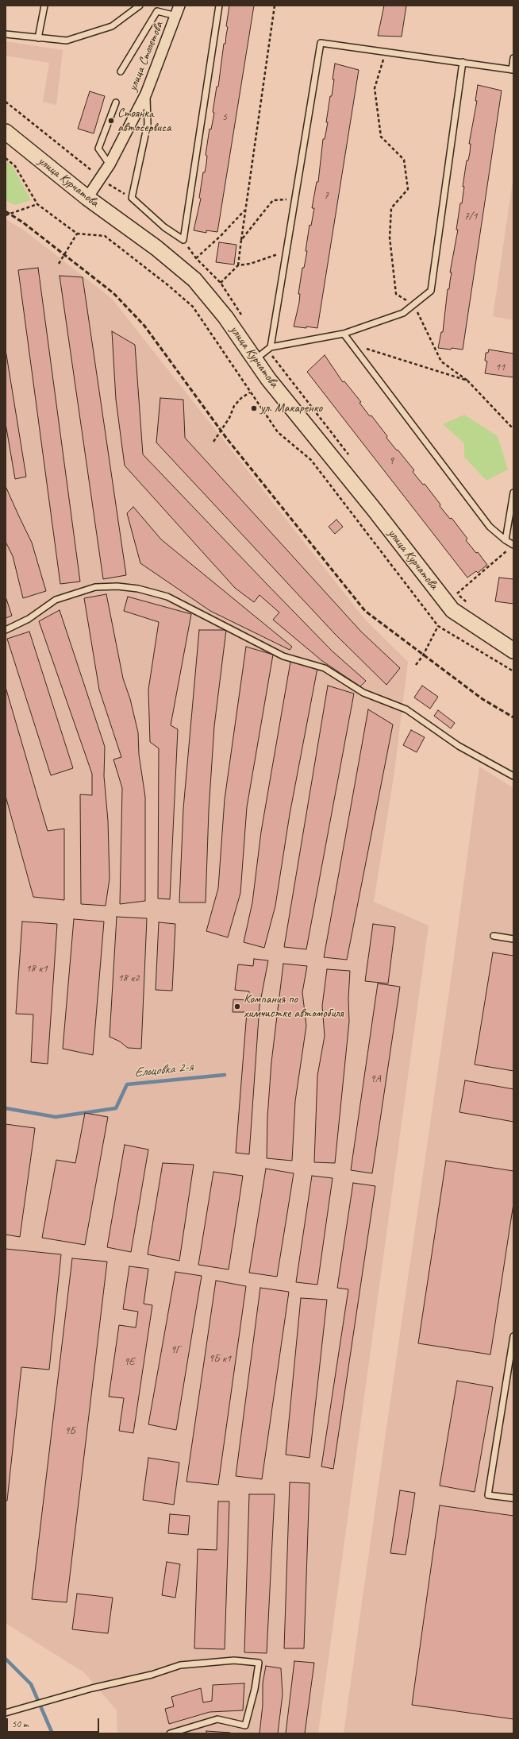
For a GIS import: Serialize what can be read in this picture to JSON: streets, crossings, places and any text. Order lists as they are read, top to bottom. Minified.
{"streets":{"main road":["улица Курчатова"],"street":["улица Столетова"]},"crossings":[["улица Столетова","улица Курчатова"]],"water":["Ельцовка 2-я"],"places":["Стоянка автосервиса","ул. Макаренко","Компания по химчистке автомобиля"],"house_numbers":["5","7","7/1","11","9","18 к1","18 к2","9А","9Г","9Б к1","9Е","9Б"],"scale_bar":"50 m"}
